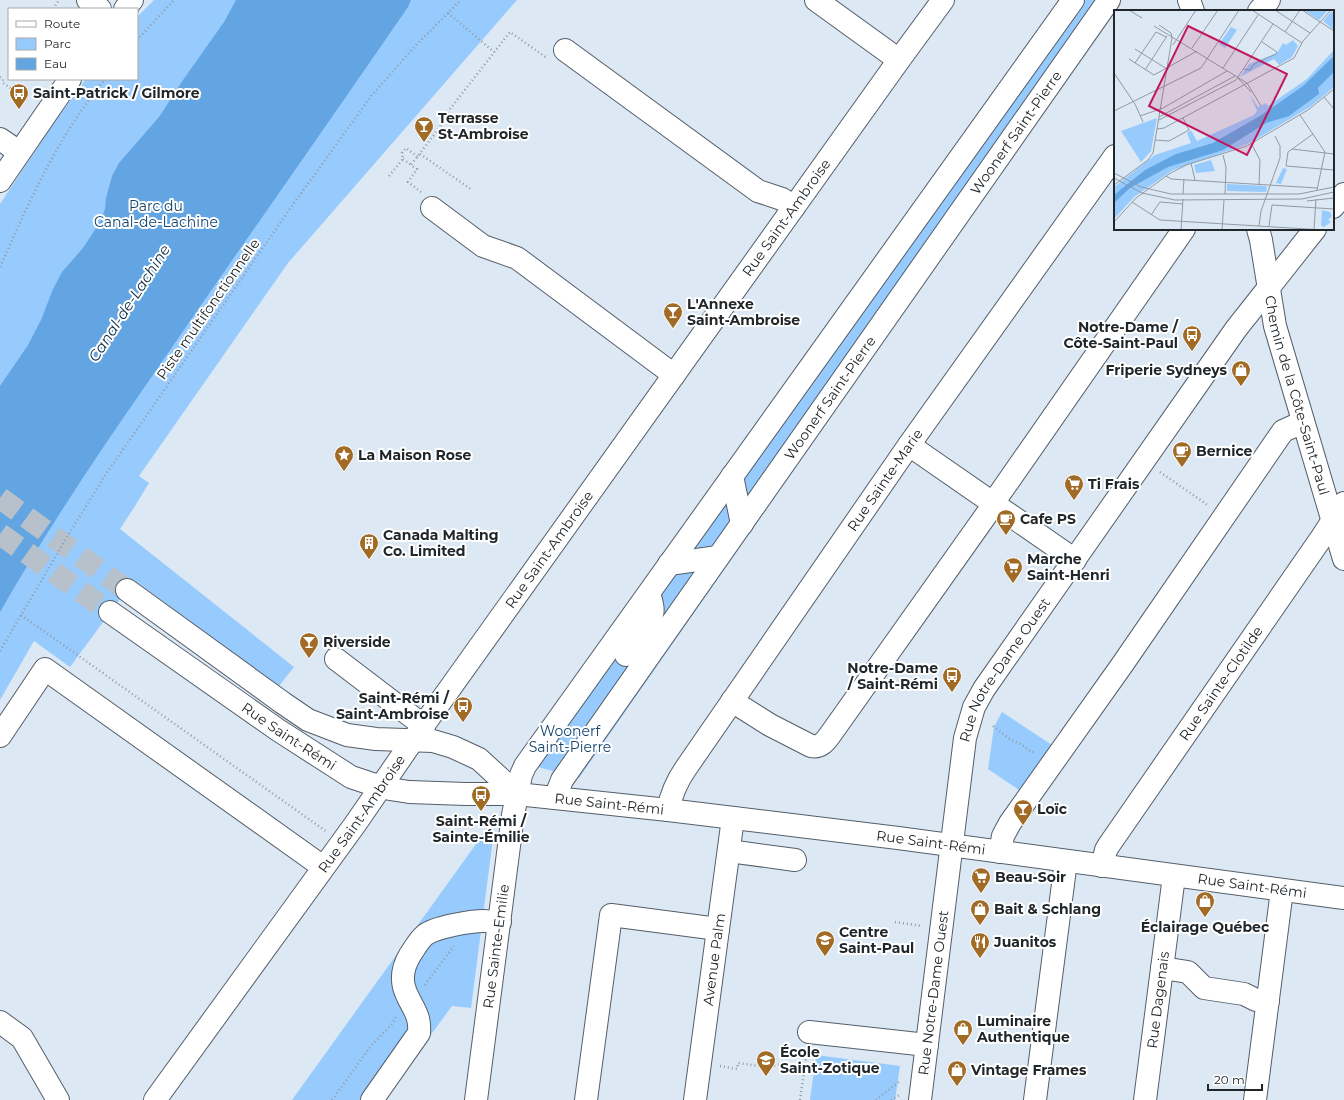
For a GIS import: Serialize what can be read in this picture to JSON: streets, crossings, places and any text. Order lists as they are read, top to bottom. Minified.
{"streets":{"street":["Woonerf Saint-Pierre","Rue Saint-Ambroise","Chemin de la Côte-Saint-Paul","Rue Sainte-Marie","Rue Notre-Dame Ouest","Rue Sainte-Clotilde","Rue Saint-Rémi","Rue Sainte-Emilie","Avenue Palm","Rue Dagenais"],"path":["Piste multifonctionnelle"]},"crossings":[["Woonerf Saint-Pierre","Rue Saint-Rémi"],["Rue Saint-Ambroise","Rue Saint-Rémi"],["Chemin de la Côte-Saint-Paul","Rue Notre-Dame Ouest"],["Chemin de la Côte-Saint-Paul","Rue Sainte-Clotilde"],["Rue Sainte-Marie","Rue Saint-Rémi"],["Rue Notre-Dame Ouest","Rue Saint-Rémi"],["Rue Sainte-Clotilde","Rue Saint-Rémi"],["Rue Saint-Rémi","Rue Sainte-Emilie"],["Rue Saint-Rémi","Avenue Palm"],["Rue Saint-Rémi","Rue Dagenais"]],"water":["Canal-de-Lachine"],"parks":["Parc du Canal-de-Lachine","Woonerf Saint-Pierre"],"places":{"bus stop":["Saint-Patrick / Gilmore","Notre-Dame / Côte-Saint-Paul","Notre-Dame / Saint-Rémi","Saint-Rémi / Saint-Ambroise","Saint-Rémi / Sainte-Émilie"],"bar":["Terrasse St-Ambroise","L'Annexe Saint-Ambroise","Riverside","Loïc"],"shop":["Friperie Sydneys","Éclairage Québec","Bait & Schlang","Luminaire Authentique","Vintage Frames"],"cafe":["Bernice","Cafe PS"],"place":["La Maison Rose"],"supermarket":["Ti Frais","Marche Saint-Henri","Beau-Soir"],"building":["Canada Malting Co. Limited"],"school or university":["Centre Saint-Paul","École Saint-Zotique"],"restaurant":["Juanitos"]},"legend":["Route","Parc","Eau"],"scale_bar":"20 m"}
